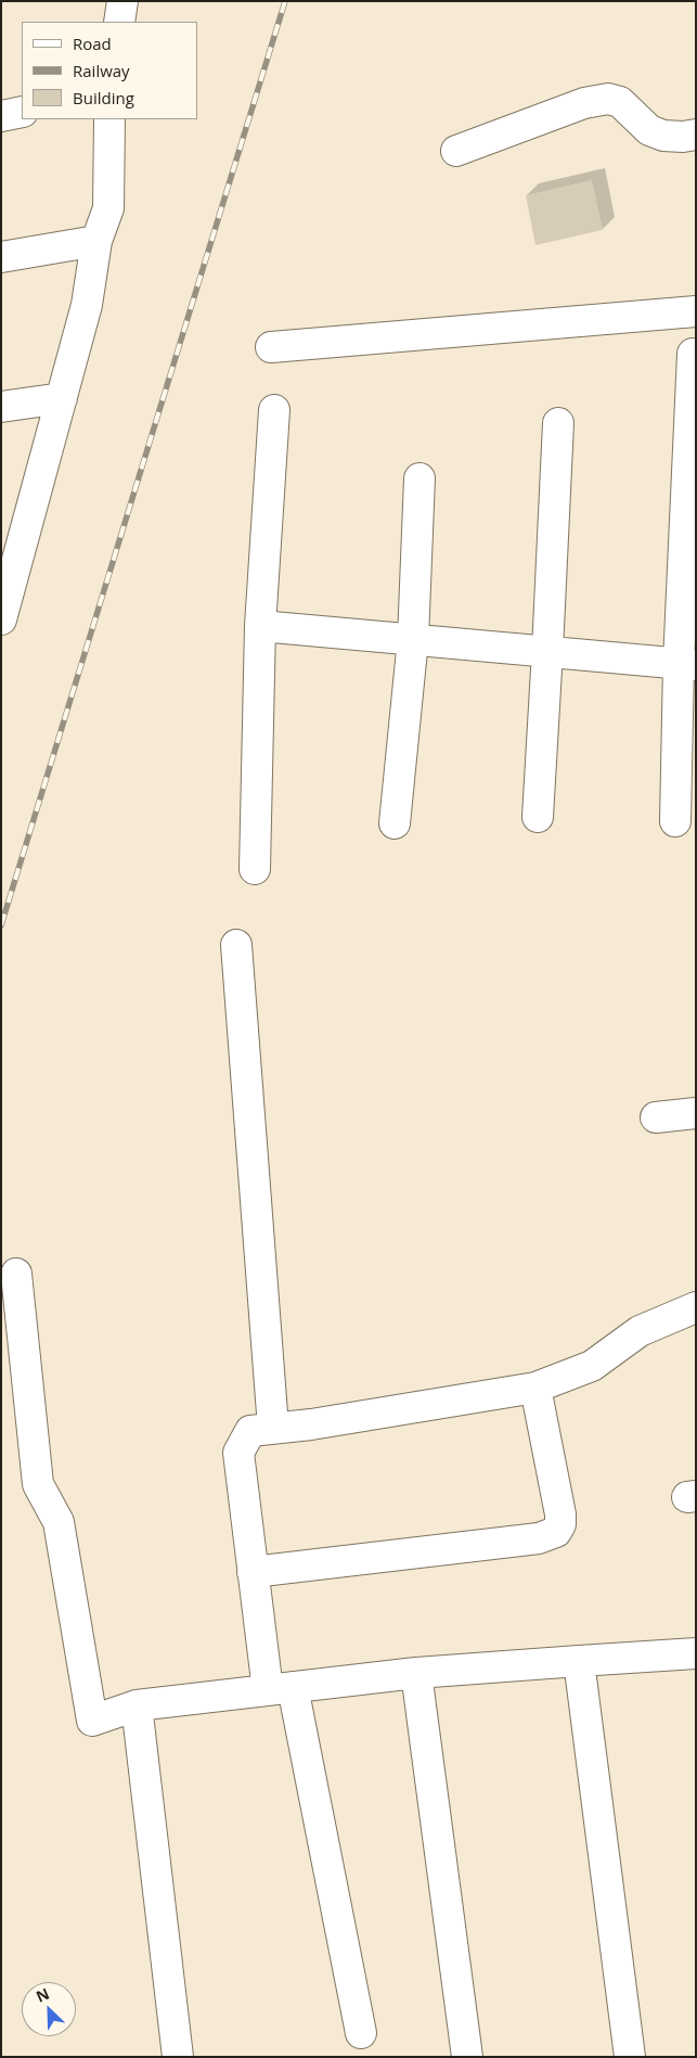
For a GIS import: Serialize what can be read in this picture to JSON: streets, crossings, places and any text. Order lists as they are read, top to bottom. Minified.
{"legend":["Road","Railway","Building"],"north":"top left"}
